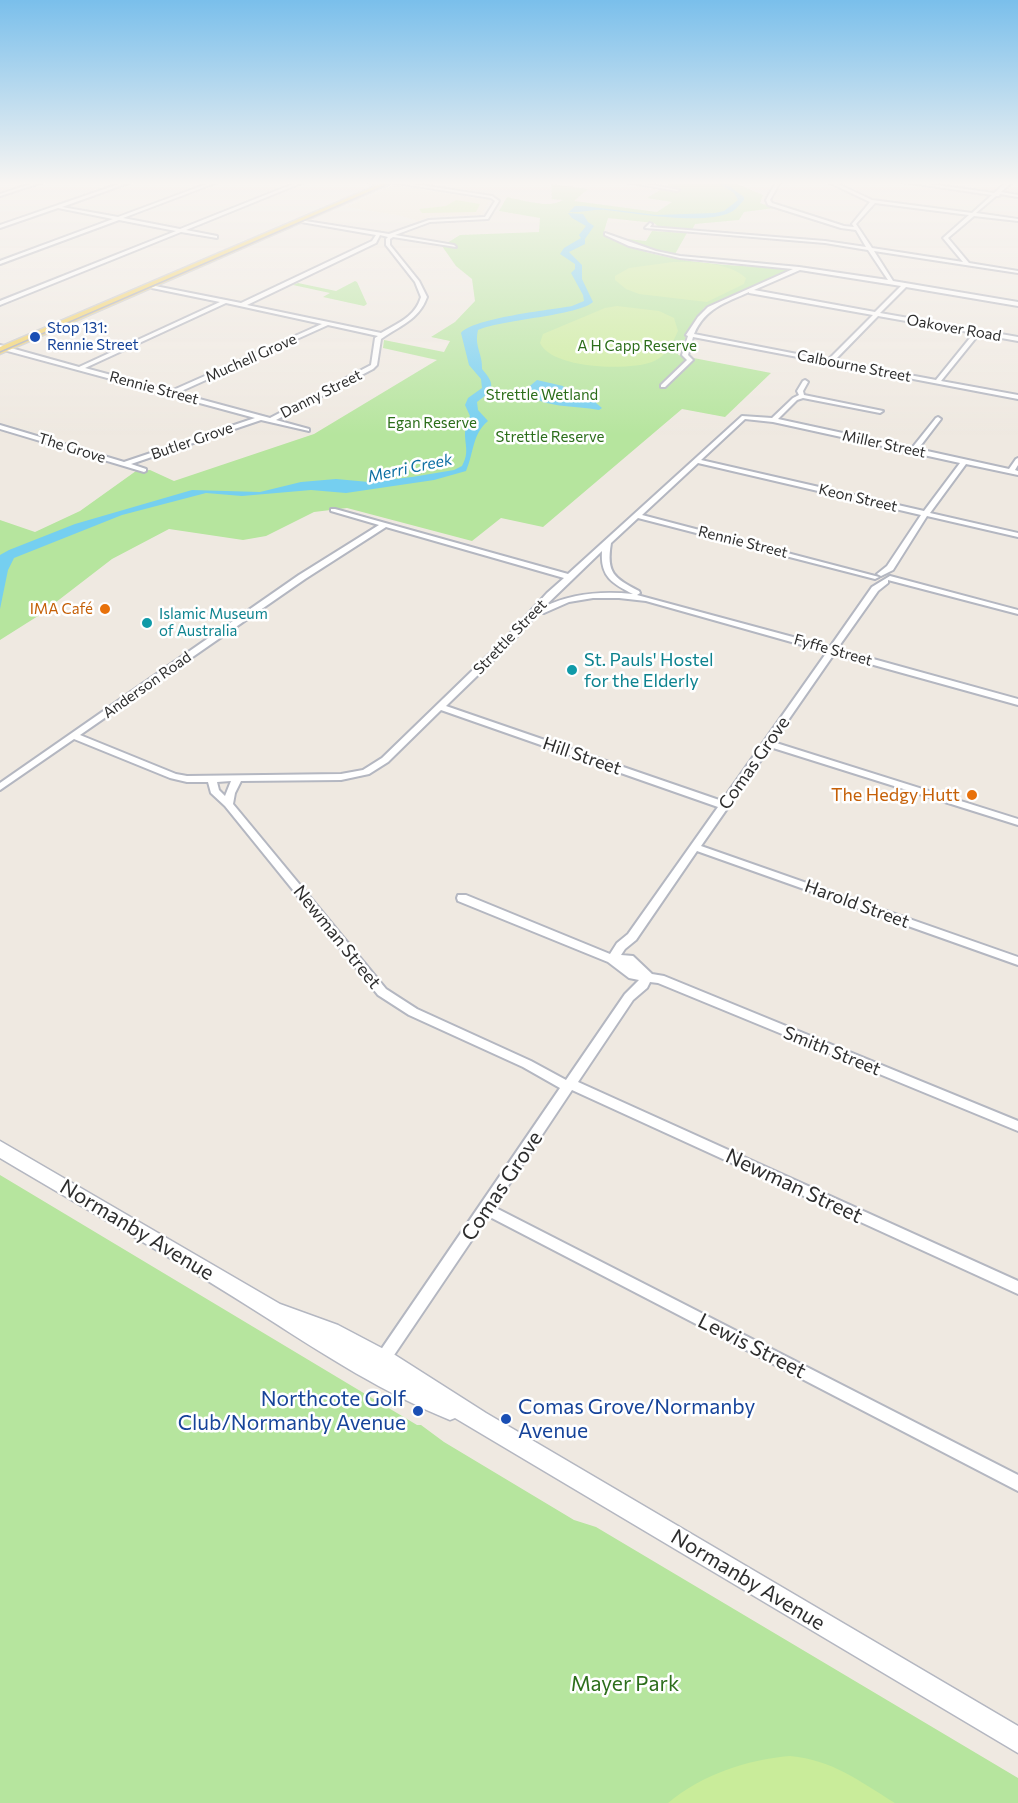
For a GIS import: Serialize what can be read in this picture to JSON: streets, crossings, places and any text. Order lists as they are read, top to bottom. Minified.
{"streets":{"main road":["Normanby Avenue"],"street":["Oakover Road","Muchell Grove","Calbourne Street","Rennie Street","Danny Street","Butler Grove","Miller Street","The Grove","Keon Street","Strettle Street","Fyffe Street","Anderson Road","Hill Street","Comas Grove","Harold Street","Newman Street","Smith Street","Lewis Street"]},"crossings":[["Muchell Grove","Rennie Street"],["Rennie Street","Danny Street"],["Rennie Street","Butler Grove"],["Rennie Street","Strettle Street"],["Rennie Street","Comas Grove"],["Butler Grove","The Grove"],["Miller Street","Strettle Street"],["Miller Street","Comas Grove"],["Keon Street","Strettle Street"],["Keon Street","Comas Grove"],["Strettle Street","Fyffe Street"],["Strettle Street","Hill Street"],["Fyffe Street","Comas Grove"],["Hill Street","Comas Grove"],["Comas Grove","Harold Street"],["Comas Grove","Newman Street"],["Comas Grove","Smith Street"],["Comas Grove","Normanby Avenue"],["Comas Grove","Lewis Street"]],"water":["Merri Creek"],"parks":["A H Capp Reserve","Strettle Wetland","Egan Reserve","Strettle Reserve","Mayer Park"],"places":["Stop 131: Rennie Street","IMA Café","Islamic Museum of Australia","St. Pauls' Hostel for the Elderly","The Hedgy Hutt","Northcote Golf Club/Normanby Avenue","Comas Grove/Normanby Avenue"]}
